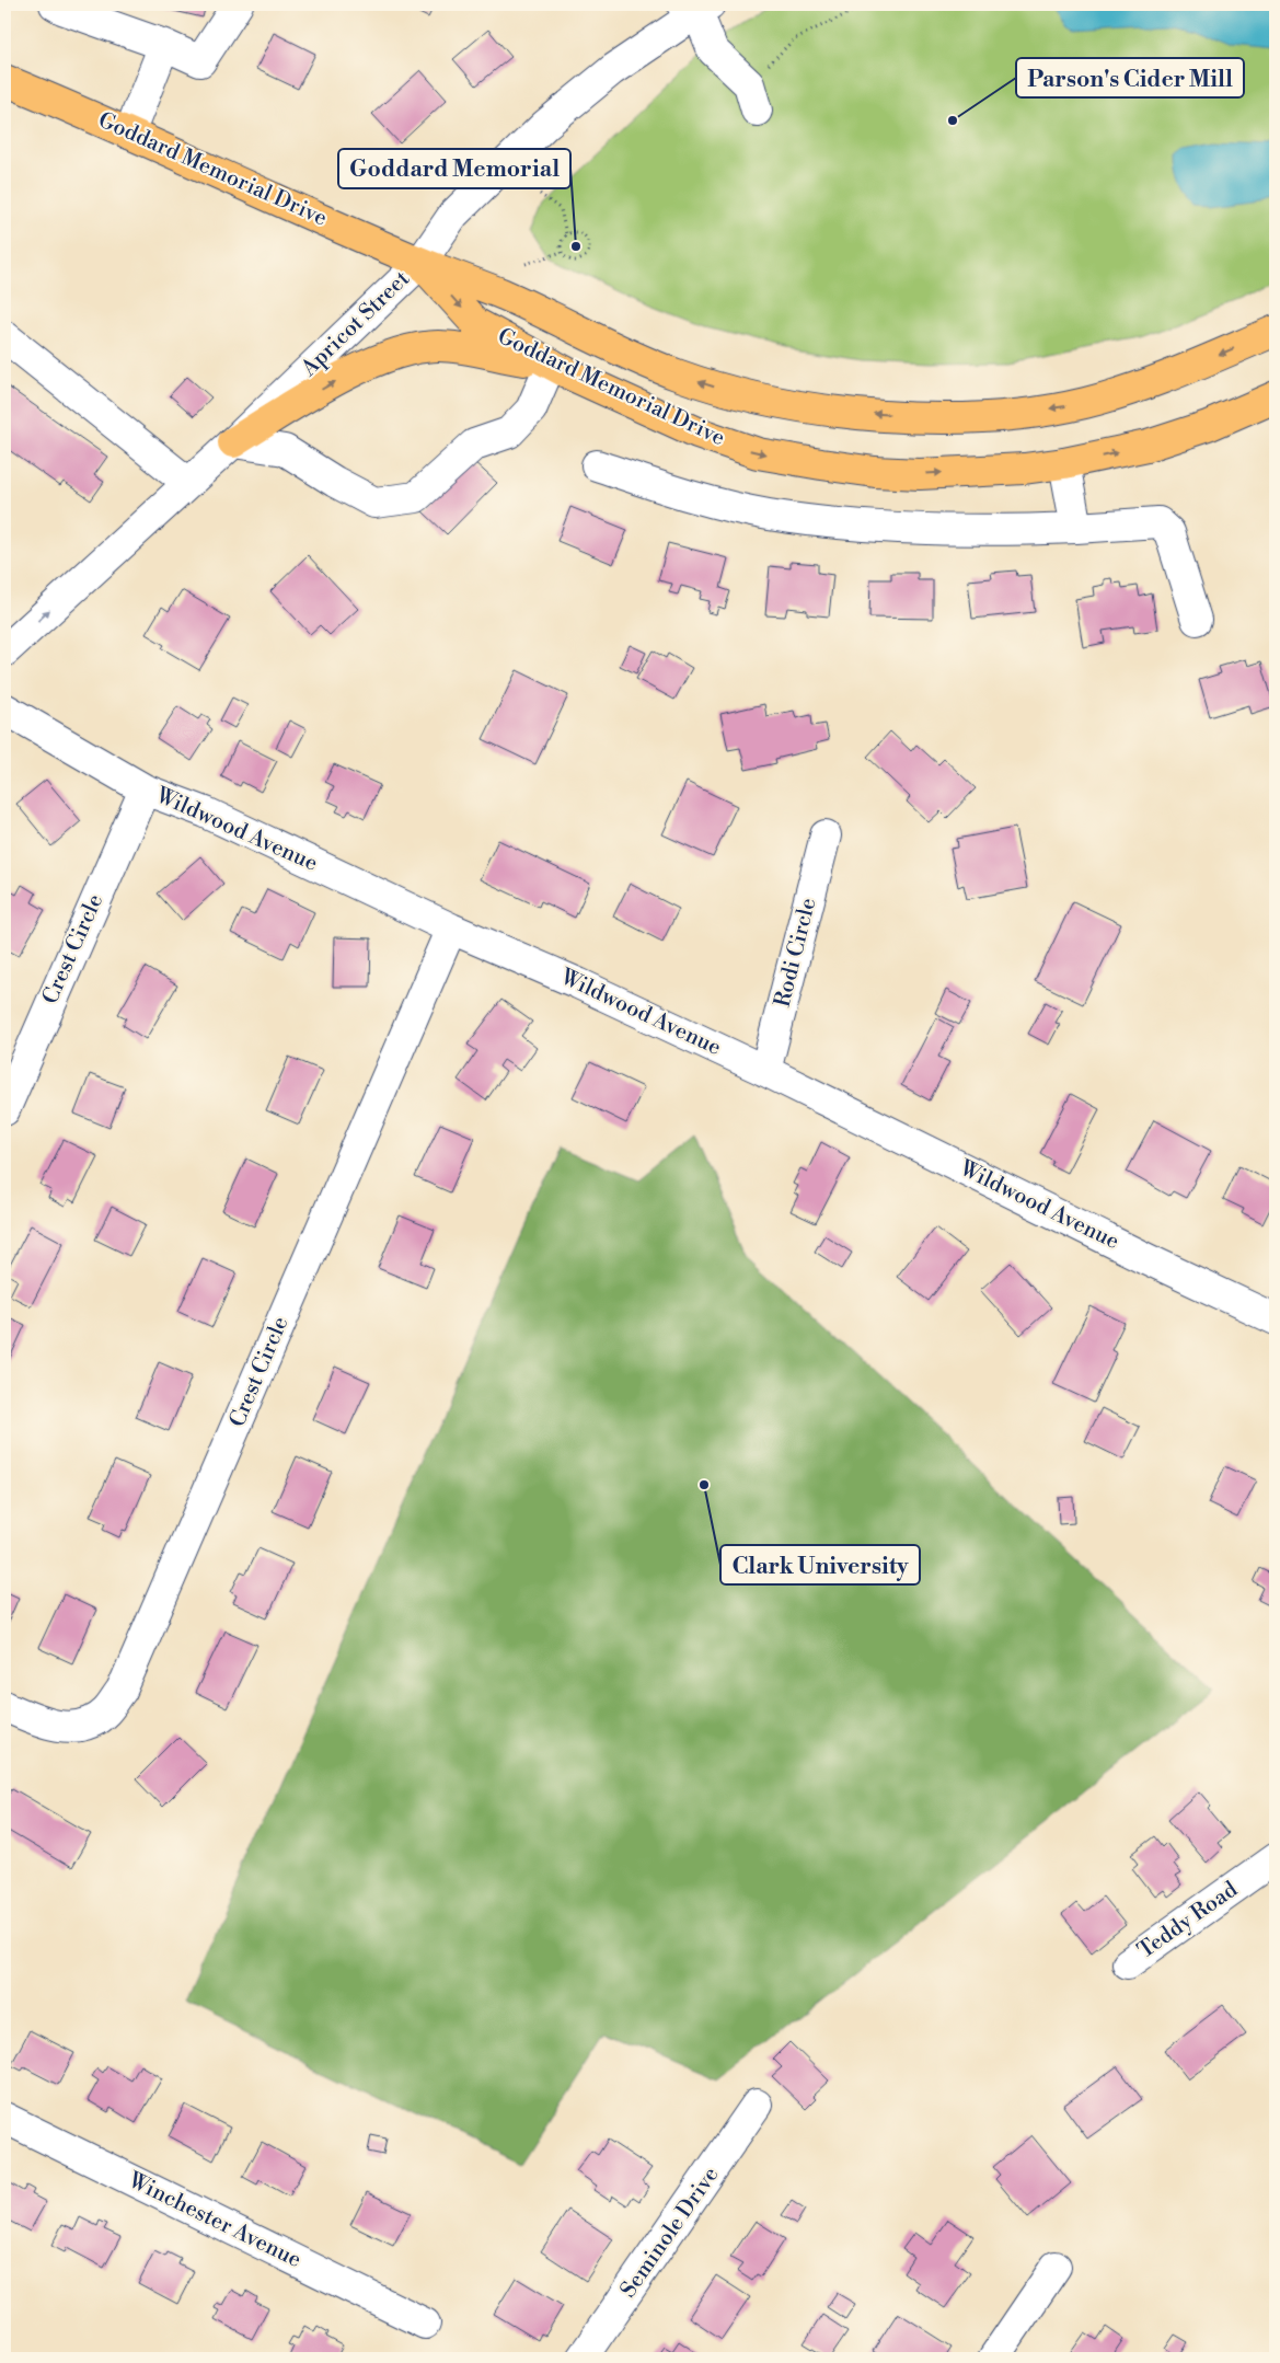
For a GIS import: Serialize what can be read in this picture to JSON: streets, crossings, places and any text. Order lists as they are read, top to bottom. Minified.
{"streets":{"main road":["Goddard Memorial Drive"],"street":["Apricot Street","Wildwood Avenue","Crest Circle","Rodi Circle","Teddy Road","Winchester Avenue","Seminole Drive"]},"crossings":[["Goddard Memorial Drive","Apricot Street"],["Wildwood Avenue","Crest Circle"],["Wildwood Avenue","Rodi Circle"]],"places":["Parson's Cider Mill","Goddard Memorial","Clark University"]}
